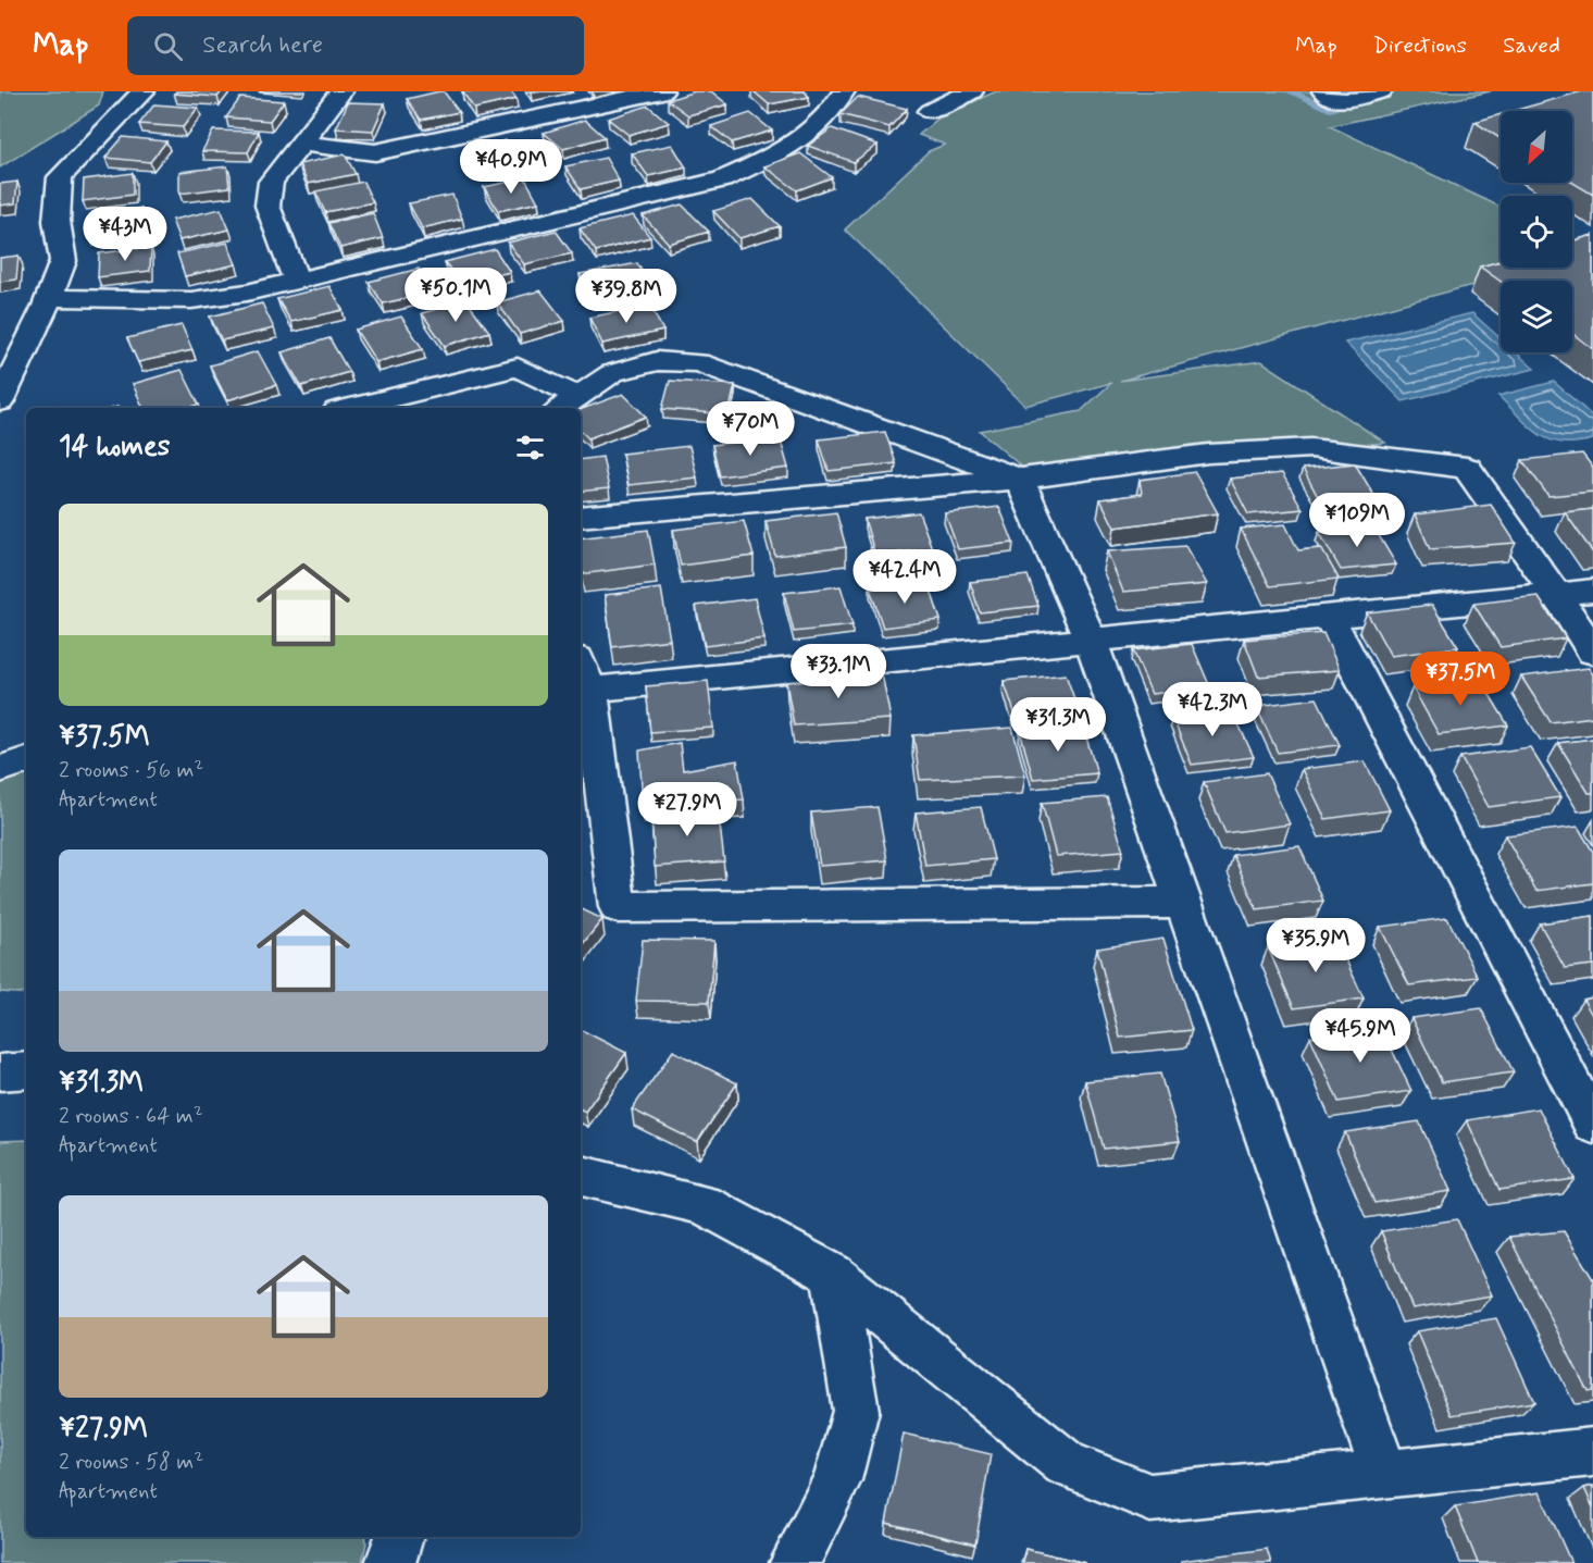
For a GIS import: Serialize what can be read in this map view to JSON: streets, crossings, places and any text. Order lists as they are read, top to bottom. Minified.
{"north":"bottom left","page":{"header":"Map","search":"Search here","nav":["Map","Directions","Saved"],"price":["¥40.9M","¥43M","¥50.1M","¥39.8M","¥70M","¥109M","¥42.4M","¥33.1M","¥37.5M","¥42.3M","¥31.3M","¥27.9M","¥35.9M","¥45.9M"],"heading":"14 homes","list":[{"name":"¥37.5M","note":"2 rooms · 56 m² · Apartment"},{"name":"¥31.3M","note":"2 rooms · 64 m² · Apartment"},{"name":"¥27.9M","note":"2 rooms · 58 m² · Apartment"}]}}
